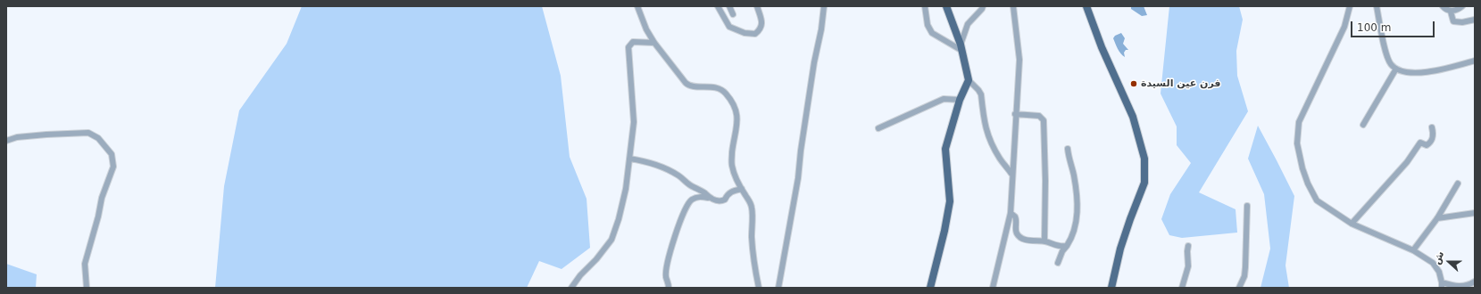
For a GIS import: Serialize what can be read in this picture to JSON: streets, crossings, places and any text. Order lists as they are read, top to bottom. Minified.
{"places":["فرن عين السيدة"],"scale_bar":"100 m","north":"left"}
